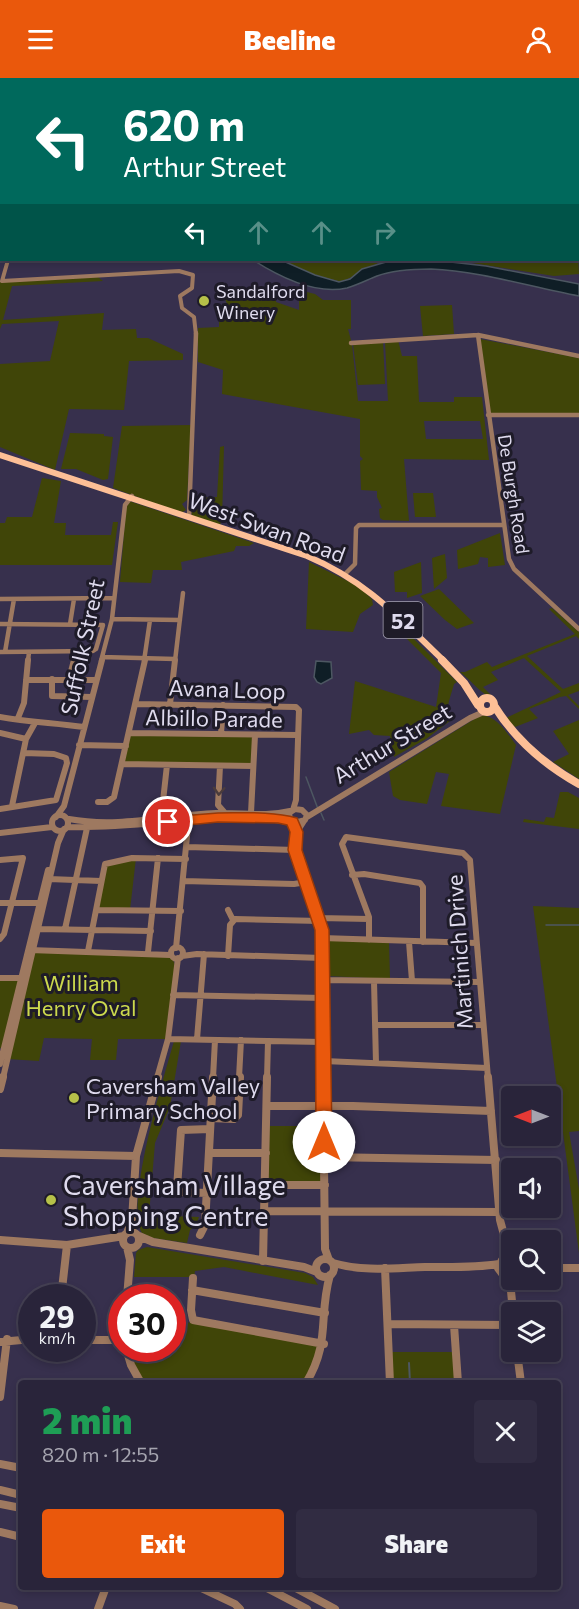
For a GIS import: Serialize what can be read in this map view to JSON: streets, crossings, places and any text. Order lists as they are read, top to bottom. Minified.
{"streets":{"main road":["West Swan Road","52"],"street":["De Burgh Road","Suffolk Street","Avana Loop","Albillo Parade","Arthur Street","Martinich Drive"]},"crossings":[["West Swan Road","52"],["West Swan Road","Suffolk Street"],["West Swan Road","Arthur Street"],["52","Arthur Street"],["Avana Loop","Albillo Parade"]],"parks":["William Henry Oval"],"places":["Sandalford Winery","Caversham Valley Primary School","Caversham Village Shopping Centre"],"north":"left","page":{"header":"Beeline","turn":["620 m","Arthur Street"],"speed":"29 km/h","limit":"30","heading":["2 min","820 m · 12:55"],"buttons":["Exit","Share"]}}
